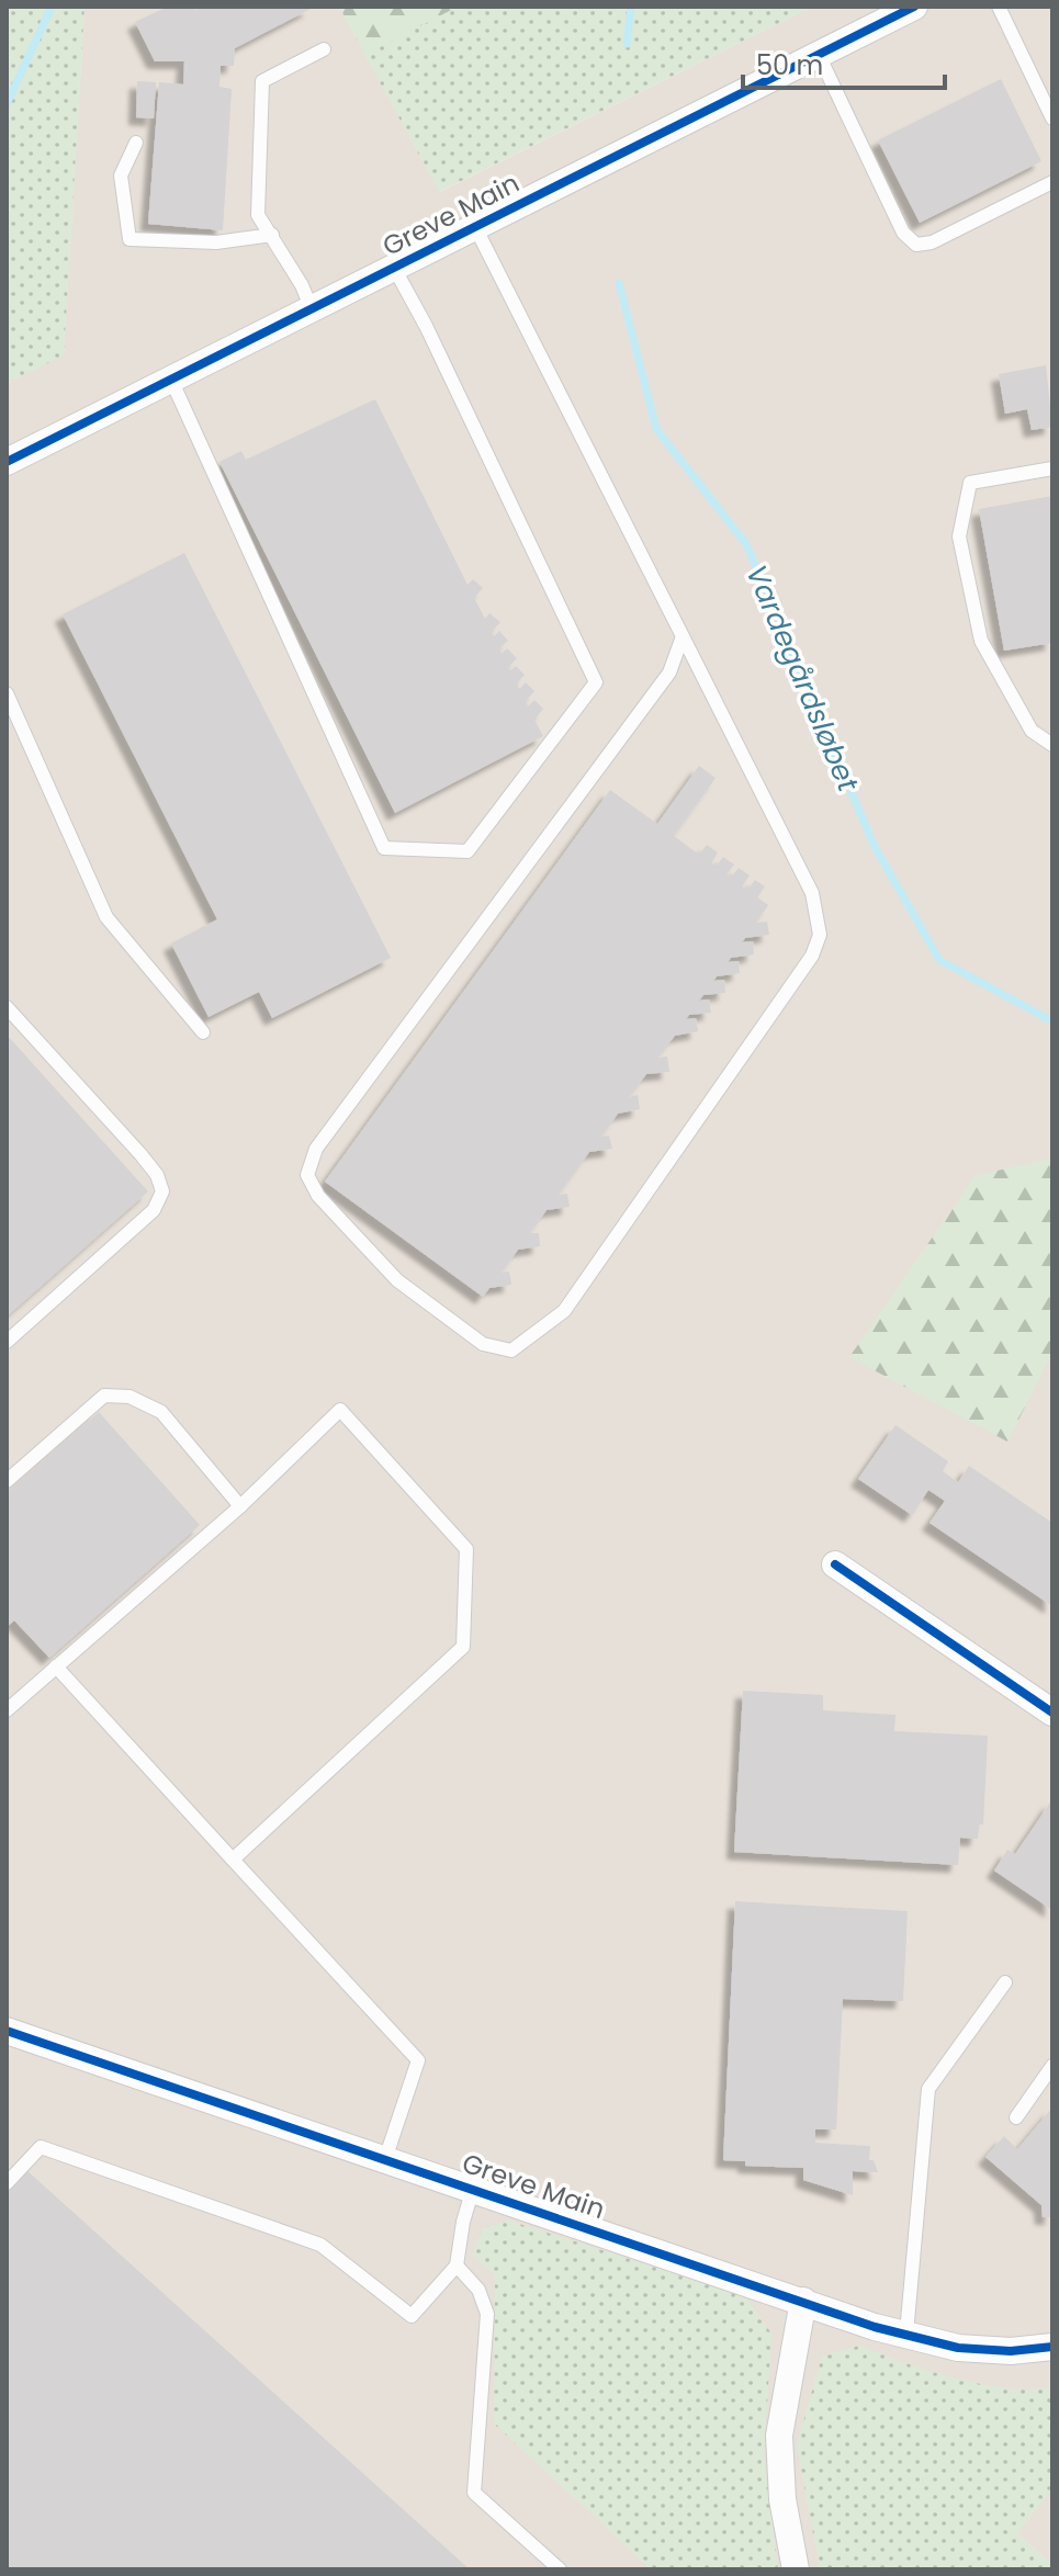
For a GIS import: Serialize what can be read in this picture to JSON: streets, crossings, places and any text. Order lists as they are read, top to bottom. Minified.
{"streets":{"street":["Greve Main"]},"water":["Vardegårdsløbet"],"scale_bar":"50 m"}
